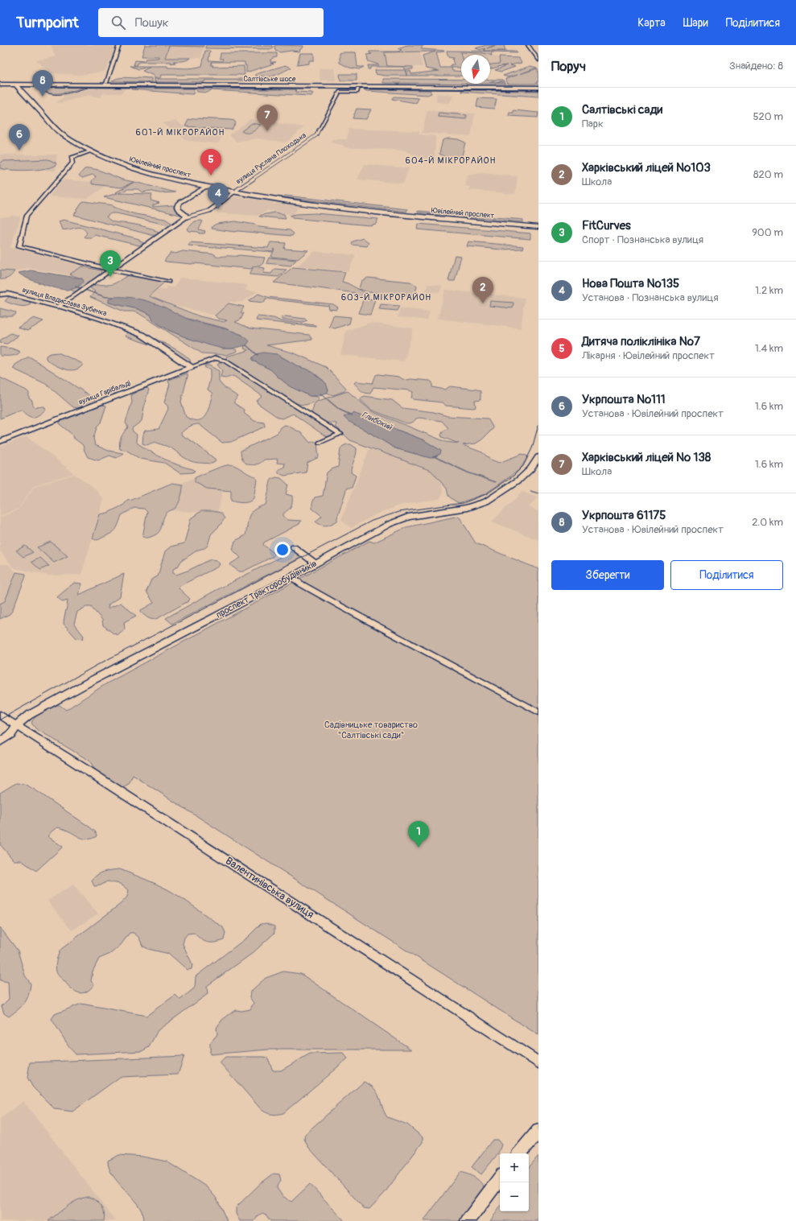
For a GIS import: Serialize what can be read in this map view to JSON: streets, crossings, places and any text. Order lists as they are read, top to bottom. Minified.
{"streets":{"main road":["Салтівське шосе","Ювілейний проспект","проспект Тракторобудівників"],"street":["вулиця Руслана Плоходька","вулиця Владислава Зубенка","вулиця Гарібальді","Валентинівська вулиця"]},"crossings":[["Салтівське шосе","вулиця Руслана Плоходька"],["Салтівське шосе","Ювілейний проспект"],["вулиця Руслана Плоходька","Ювілейний проспект"],["вулиця Владислава Зубенка","вулиця Гарібальді"],["проспект Тракторобудівників","Валентинівська вулиця"]],"districts":["601-Й МІКРОРАЙОН","604-Й МІКРОРАЙОН","603-Й МІКРОРАЙОН"],"water":["Глибокий"],"parks":["Садівницьке товариство \"Салтівські сади\""],"north":"bottom","page":{"header":"Turnpoint","search":"Пошук","nav":["Карта","Шари","Поділитися"],"heading":["Поруч","Знайдено: 8"],"pins":["8","7","6","5","4","3","2","1"],"list":[{"mark":"1","name":"Салтівські сади","note":"Парк","value":"520 m"},{"mark":"2","name":"Харківський ліцей №103","note":"Школа","value":"820 m"},{"mark":"3","name":"FitCurves","note":"Спорт · Познанська вулиця","value":"900 m"},{"mark":"4","name":"Нова Пошта №135","note":"Установа · Познанська вулиця","value":"1.2 km"},{"mark":"5","name":"Дитяча поліклініка №7","note":"Лікарня · Ювілейний проспект","value":"1.4 km"},{"mark":"6","name":"Укрпошта №111","note":"Установа · Ювілейний проспект","value":"1.6 km"},{"mark":"7","name":"Харківський ліцей № 138","note":"Школа","value":"1.6 km"},{"mark":"8","name":"Укрпошта 61175","note":"Установа · Ювілейний проспект","value":"2.0 km"}],"buttons":["Зберегти","Поділитися"],"map_buttons":["+","−"]}}
